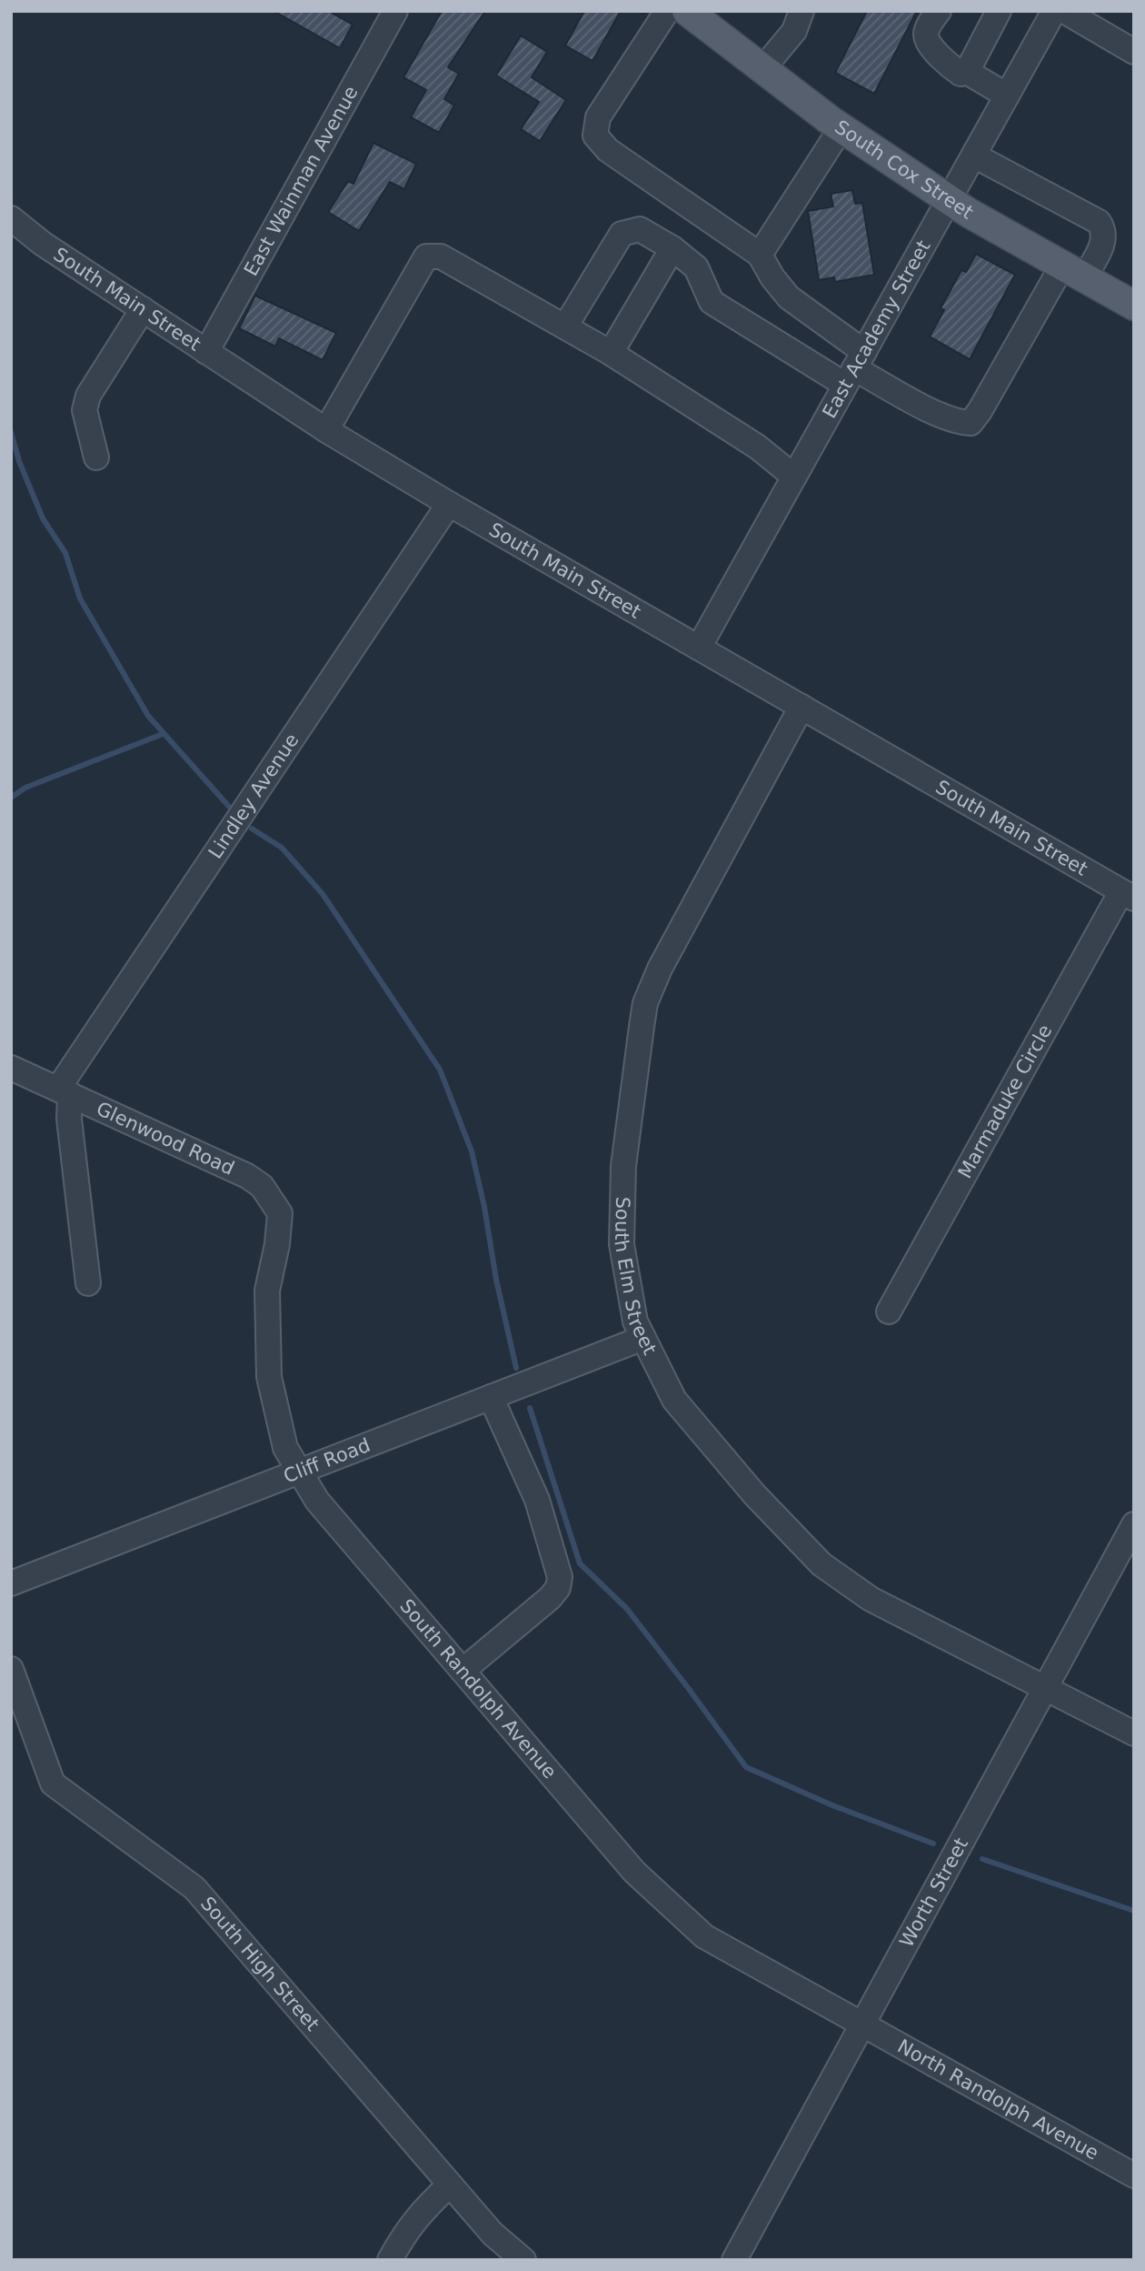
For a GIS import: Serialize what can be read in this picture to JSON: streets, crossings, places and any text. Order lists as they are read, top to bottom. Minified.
{"streets":{"main road":["South Cox Street"],"street":["East Wainman Avenue","South Main Street","East Academy Street","Lindley Avenue","Marmaduke Circle","Glenwood Road","South Elm Street","Cliff Road","South Randolph Avenue","Worth Street","South High Street","North Randolph Avenue"]},"crossings":[["South Cox Street","East Academy Street"],["East Wainman Avenue","South Main Street"],["South Main Street","East Academy Street"],["South Main Street","Lindley Avenue"],["South Main Street","Marmaduke Circle"],["South Main Street","South Elm Street"],["Lindley Avenue","Glenwood Road"],["Glenwood Road","South Randolph Avenue"],["South Elm Street","Cliff Road"],["South Elm Street","Worth Street"],["Cliff Road","South Randolph Avenue"],["South Randolph Avenue","Worth Street"],["South Randolph Avenue","North Randolph Avenue"],["Worth Street","North Randolph Avenue"]]}
